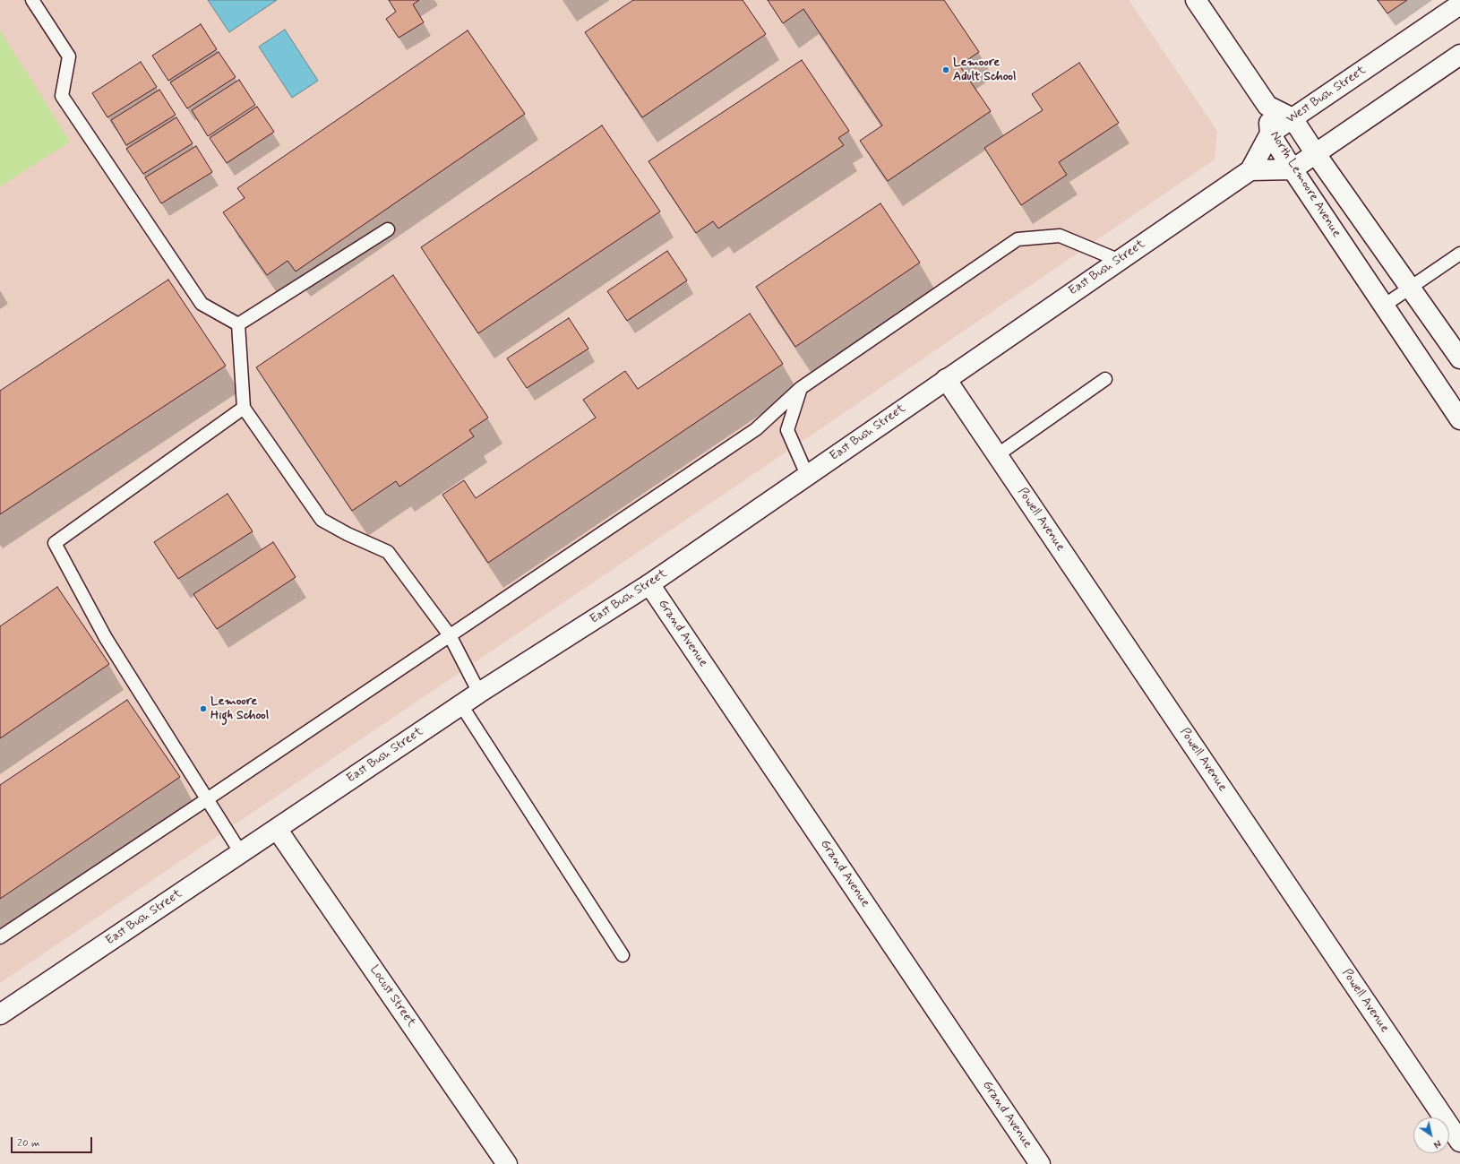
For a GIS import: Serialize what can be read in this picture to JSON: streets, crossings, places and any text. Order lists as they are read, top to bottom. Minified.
{"streets":{"main road":["West Bush Street","North Lemoore Avenue","East Bush Street","Powell Avenue","Grand Avenue","Locust Street"]},"crossings":[["West Bush Street","North Lemoore Avenue"],["West Bush Street","East Bush Street"],["East Bush Street","Powell Avenue"],["East Bush Street","Grand Avenue"],["East Bush Street","Locust Street"]],"places":["Lemoore Adult School","Lemoore High School"],"scale_bar":"20 m","north":"bottom right"}
